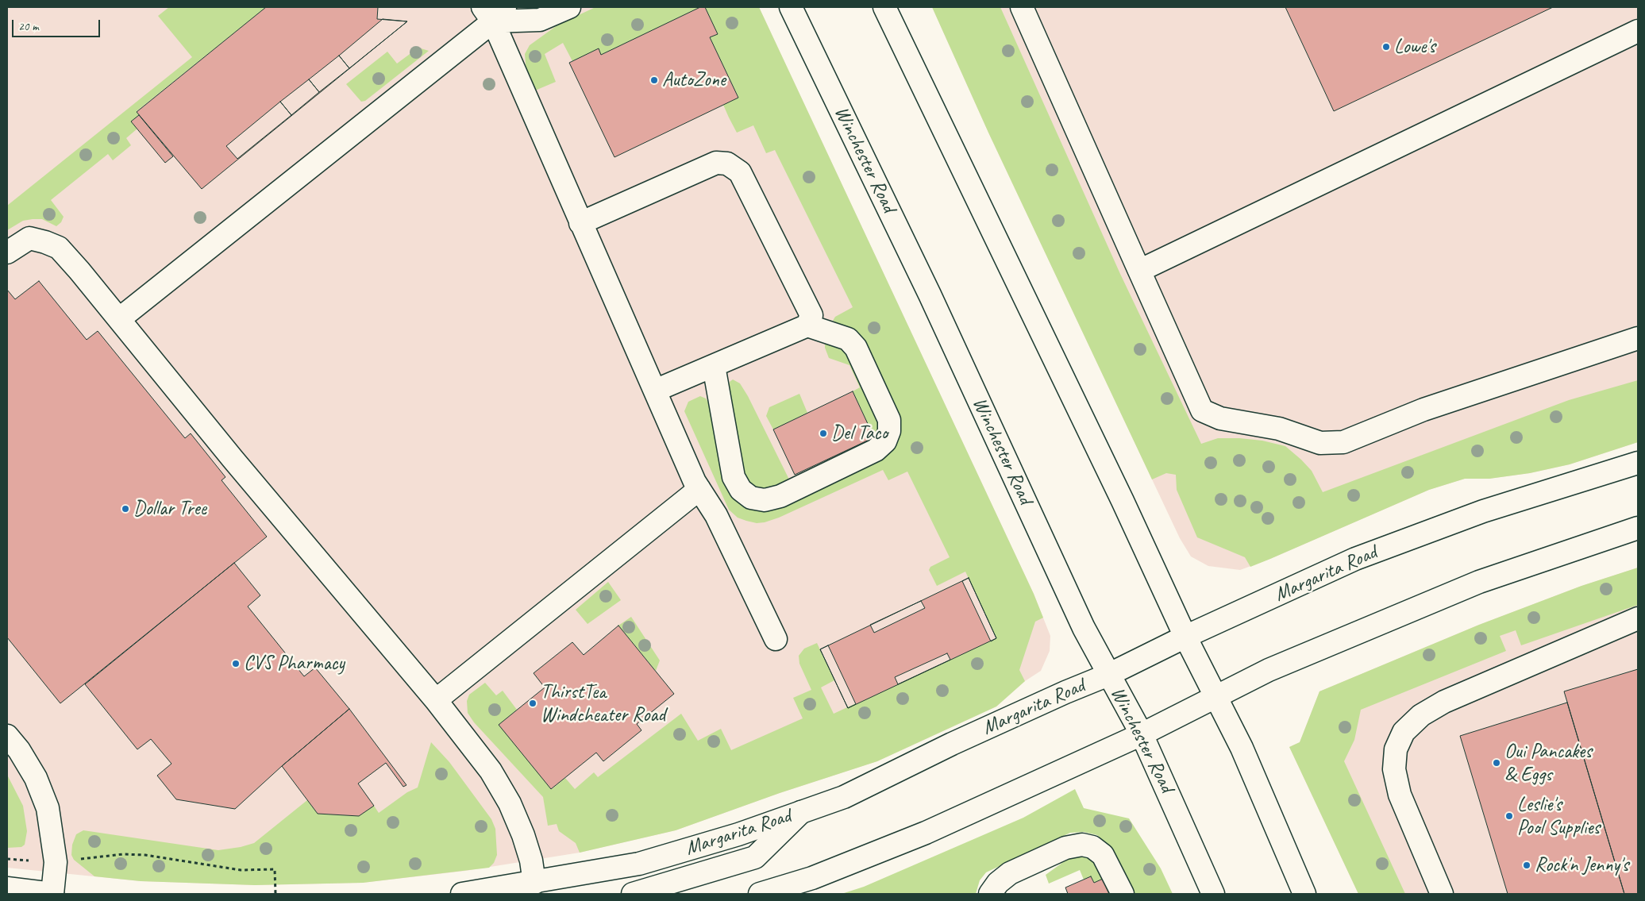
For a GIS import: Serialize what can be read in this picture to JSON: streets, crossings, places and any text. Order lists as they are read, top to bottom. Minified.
{"streets":{"main road":["Winchester Road","Margarita Road"]},"crossings":[["Winchester Road","Margarita Road"]],"places":["Lowe's","AutoZone","Del Taco","Dollar Tree","CVS Pharmacy","ThirstTea Windcheater Road","Oui Pancakes & Eggs","Leslie's Pool Supplies","Rock'n Jenny's"],"scale_bar":"20 m"}
